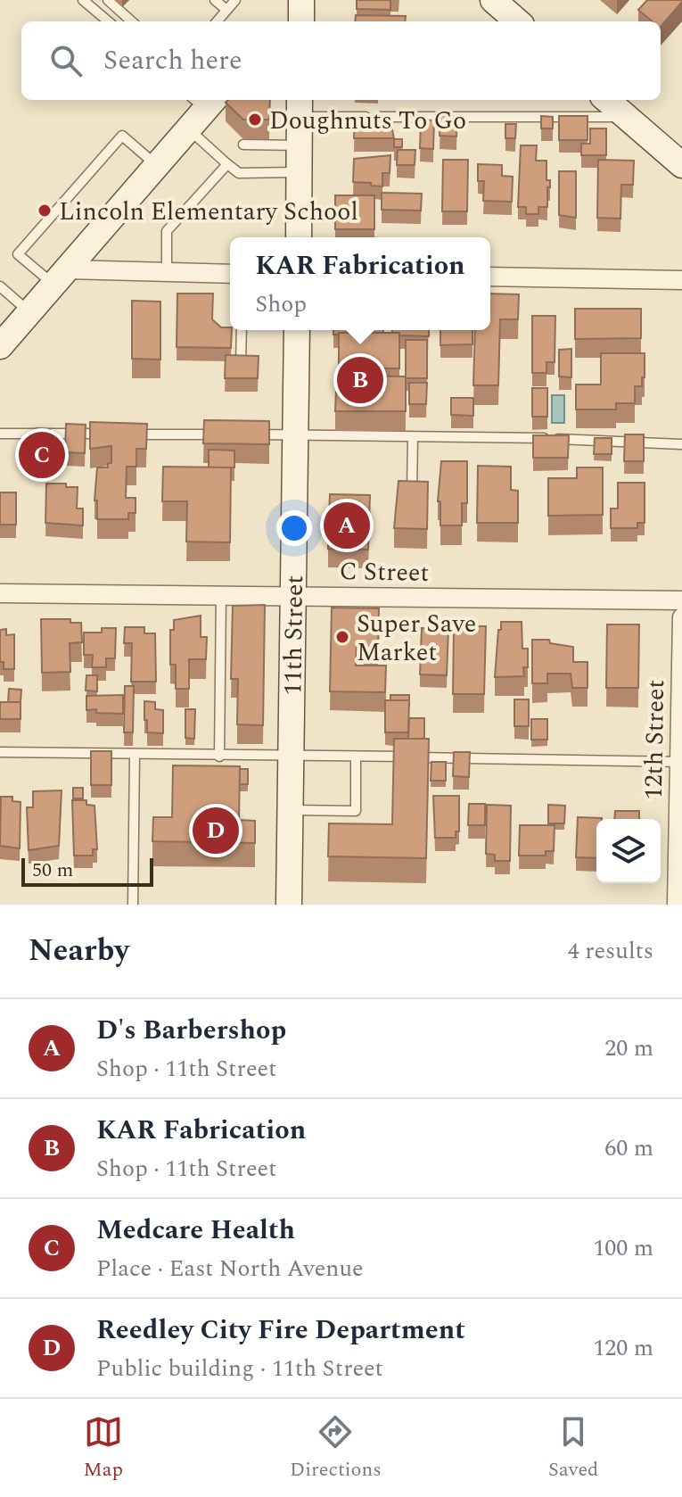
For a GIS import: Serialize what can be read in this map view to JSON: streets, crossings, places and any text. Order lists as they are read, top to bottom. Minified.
{"streets":{"main road":["11th Street"],"street":["C Street","12th Street"]},"crossings":[["C Street","11th Street"]],"places":["Doughnuts To Go","Lincoln Elementary School","Super Save Market"],"scale_bar":"50 m","page":{"search":"Search here","popup":["KAR Fabrication","Shop"],"pins":["B","C","A","D"],"scale":"50 m","heading":["Nearby","4 results"],"list":[{"mark":"A","name":"D's Barbershop","note":"Shop · 11th Street","value":"20 m"},{"mark":"B","name":"KAR Fabrication","note":"Shop · 11th Street","value":"60 m"},{"mark":"C","name":"Medcare Health","note":"Place · East North Avenue","value":"100 m"},{"mark":"D","name":"Reedley City Fire Department","note":"Public building · 11th Street","value":"120 m"}],"nav":["Map","Directions","Saved"]}}
